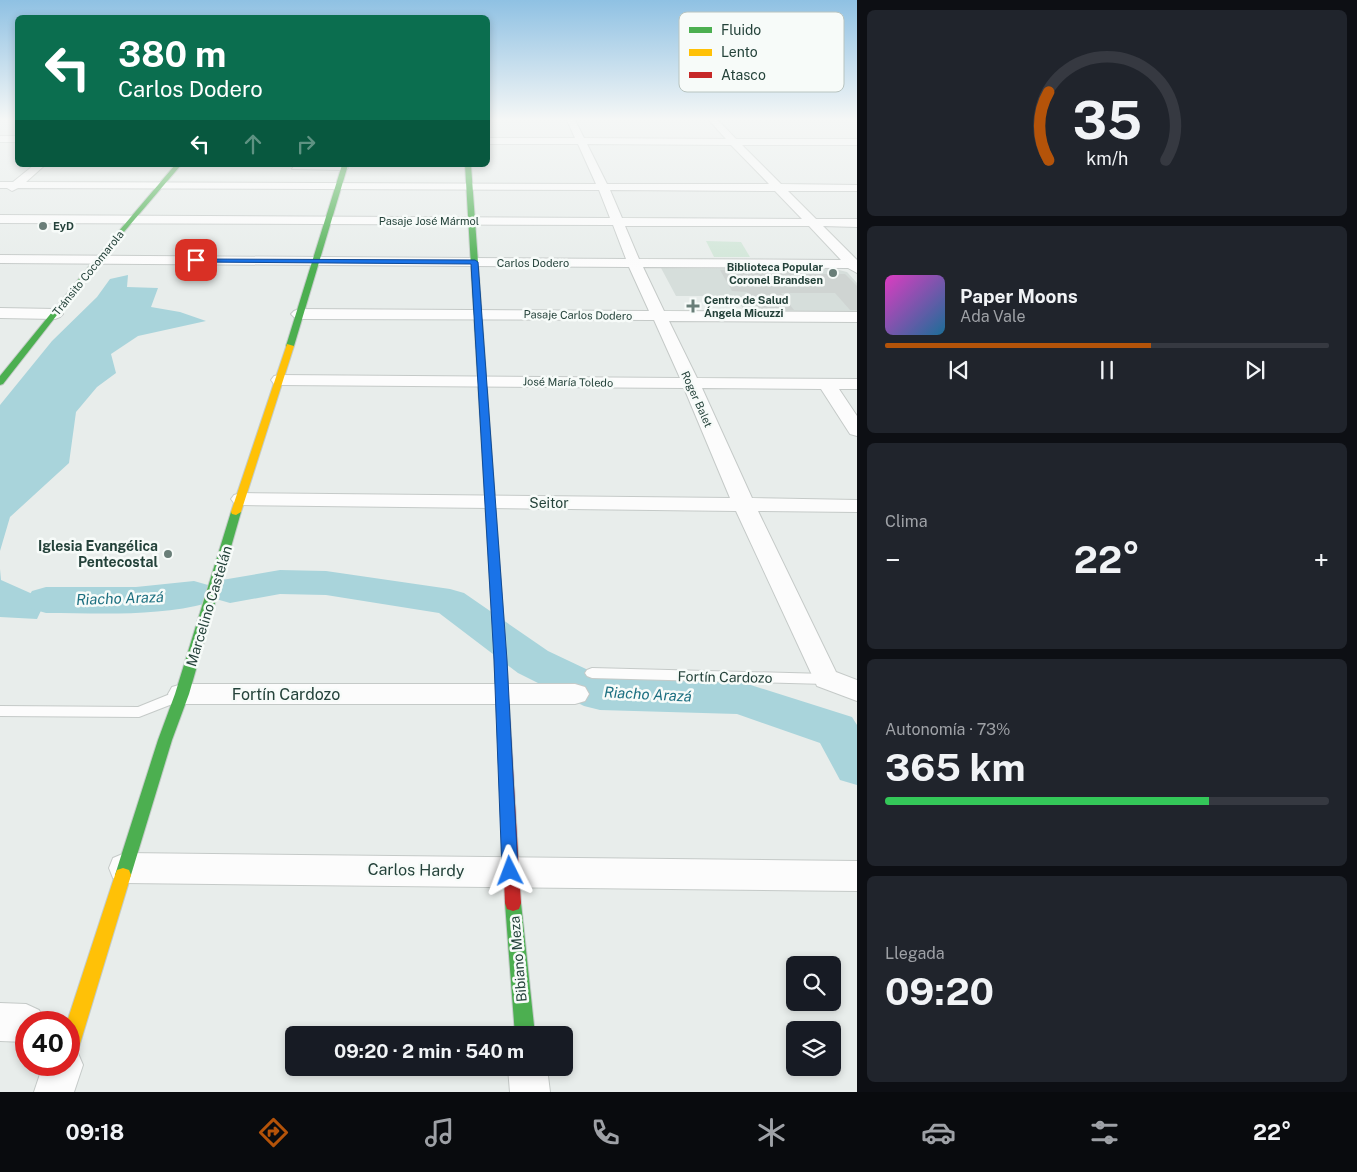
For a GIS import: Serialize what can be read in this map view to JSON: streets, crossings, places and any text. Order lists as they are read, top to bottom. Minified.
{"streets":{"street":["Pasaje José Mármol","Carlos Dodero","Tránsito Cocomarola","Pasaje Carlos Dodero","José María Toledo","Roger Balet","Seitor","Marcelino Castelán","Fortín Cardozo","Carlos Hardy","Bibiano Meza"]},"crossings":[["Pasaje José Mármol","Tránsito Cocomarola"],["Pasaje José Mármol","Roger Balet"],["Pasaje José Mármol","Marcelino Castelán"],["Pasaje José Mármol","Bibiano Meza"],["Carlos Dodero","Tránsito Cocomarola"],["Carlos Dodero","Roger Balet"],["Carlos Dodero","Marcelino Castelán"],["Carlos Dodero","Bibiano Meza"],["Pasaje Carlos Dodero","Roger Balet"],["Pasaje Carlos Dodero","Marcelino Castelán"],["Pasaje Carlos Dodero","Bibiano Meza"],["José María Toledo","Roger Balet"],["José María Toledo","Marcelino Castelán"],["José María Toledo","Bibiano Meza"],["Roger Balet","Seitor"],["Roger Balet","Fortín Cardozo"],["Seitor","Marcelino Castelán"],["Seitor","Bibiano Meza"],["Marcelino Castelán","Fortín Cardozo"],["Marcelino Castelán","Carlos Hardy"],["Fortín Cardozo","Bibiano Meza"],["Carlos Hardy","Bibiano Meza"]],"water":["Riacho Arazá"],"places":{"other":["EyD","Biblioteca Popular Coronel Brandsen","Iglesia Evangélica Pentecostal"],"health":["Centro de Salud Ángela Micuzzi"]},"legend":["Fluido","Lento","Atasco"],"page":{"turn":["380 m","Carlos Dodero"],"song":["Paper Moons","Ada Vale"],"tile":["Clima",["Autonomía · 73%","365 km"],["Llegada","09:20"]],"heat":["−","22°","+"],"limit":"40","trip":"09:20 · 2 min · 540 m","tabs":["09:18","22°"],"gauge":["35","km/h"]}}
